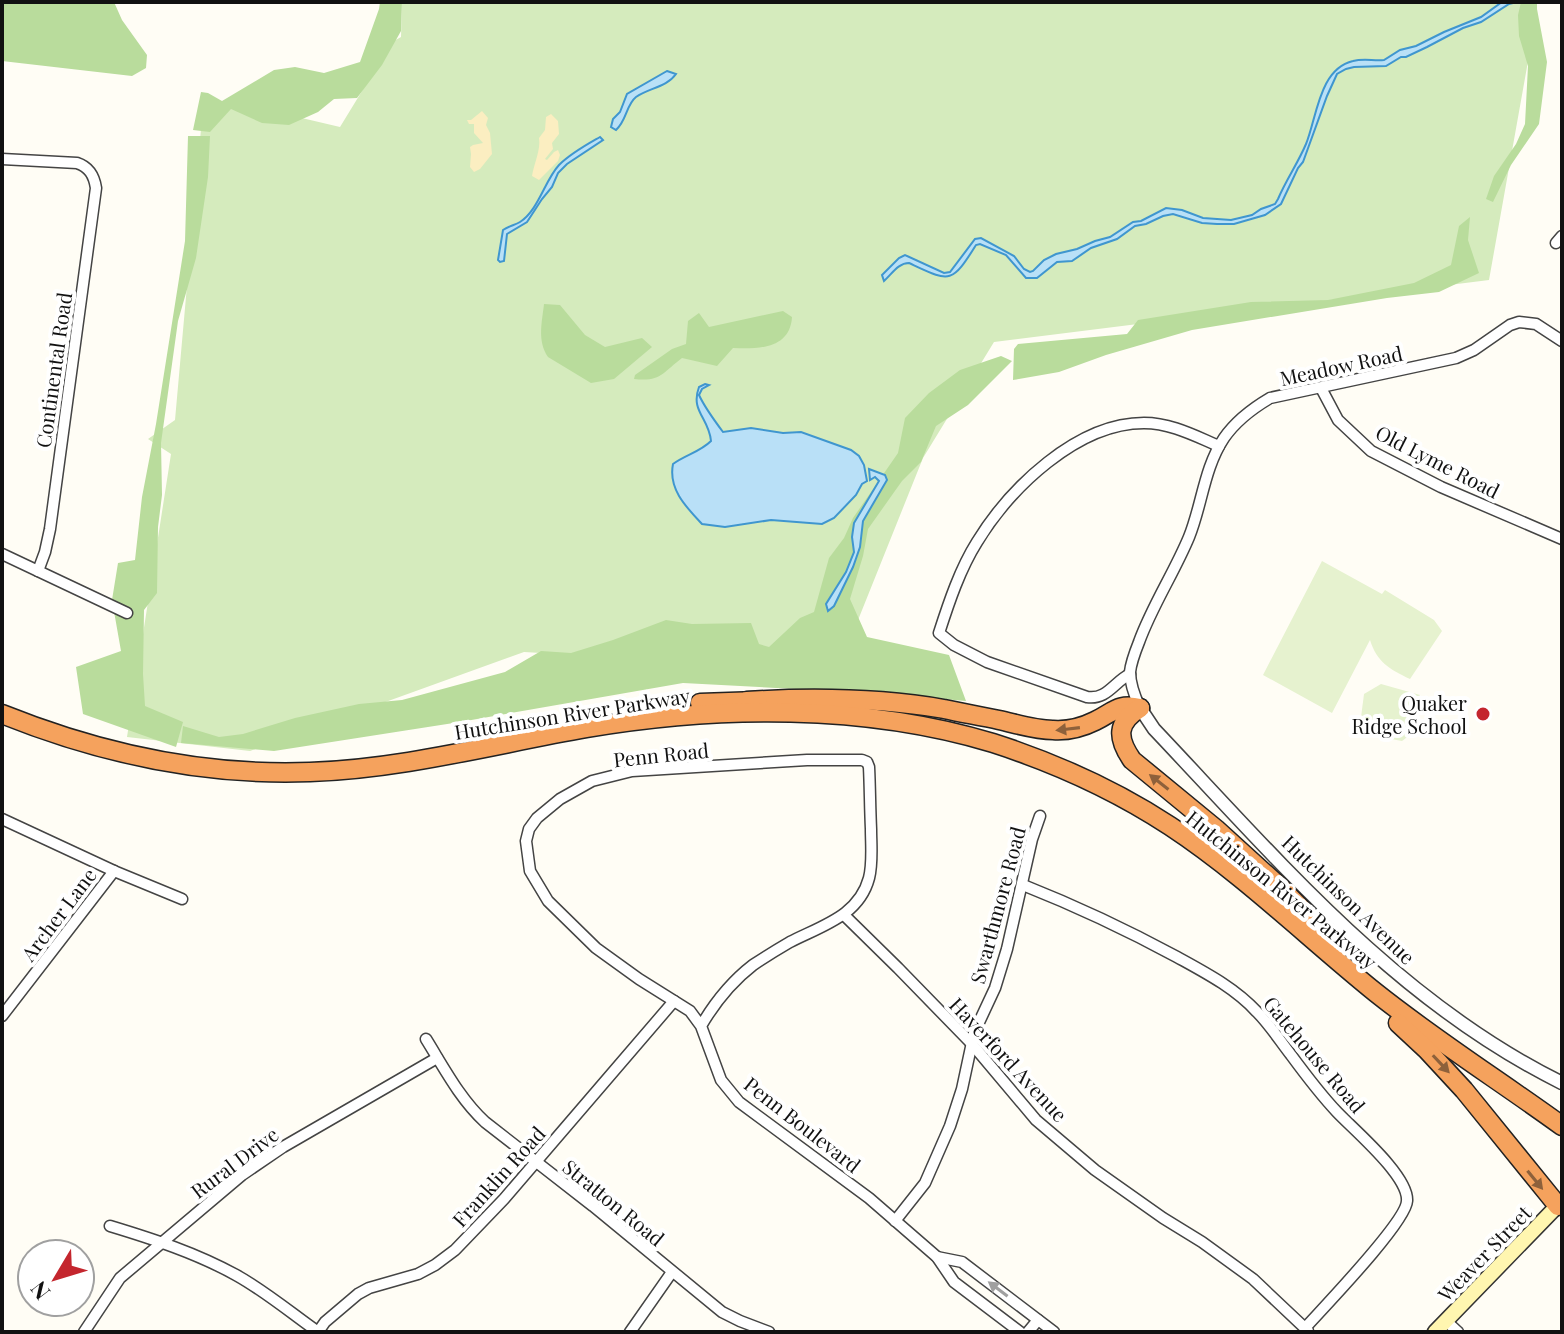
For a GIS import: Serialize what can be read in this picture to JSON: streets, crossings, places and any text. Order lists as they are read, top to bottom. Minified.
{"streets":{"highway":["Hutchinson River Parkway"],"main road":["Weaver Street"],"street":["Meadow Road","Continental Road","Old Lyme Road","Penn Road","Hutchinson Avenue","Swarthmore Road","Archer Lane","Gatehouse Road","Haverford Avenue","Penn Boulevard","Rural Drive","Franklin Road","Stratton Road"]},"crossings":[["Meadow Road","Old Lyme Road"],["Penn Road","Haverford Avenue"],["Penn Road","Penn Boulevard"],["Penn Road","Franklin Road"],["Swarthmore Road","Gatehouse Road"],["Swarthmore Road","Haverford Avenue"],["Swarthmore Road","Penn Boulevard"],["Gatehouse Road","Haverford Avenue"],["Penn Boulevard","Franklin Road"],["Rural Drive","Stratton Road"],["Franklin Road","Stratton Road"]],"places":["Quaker Ridge School"],"north":"bottom left"}
